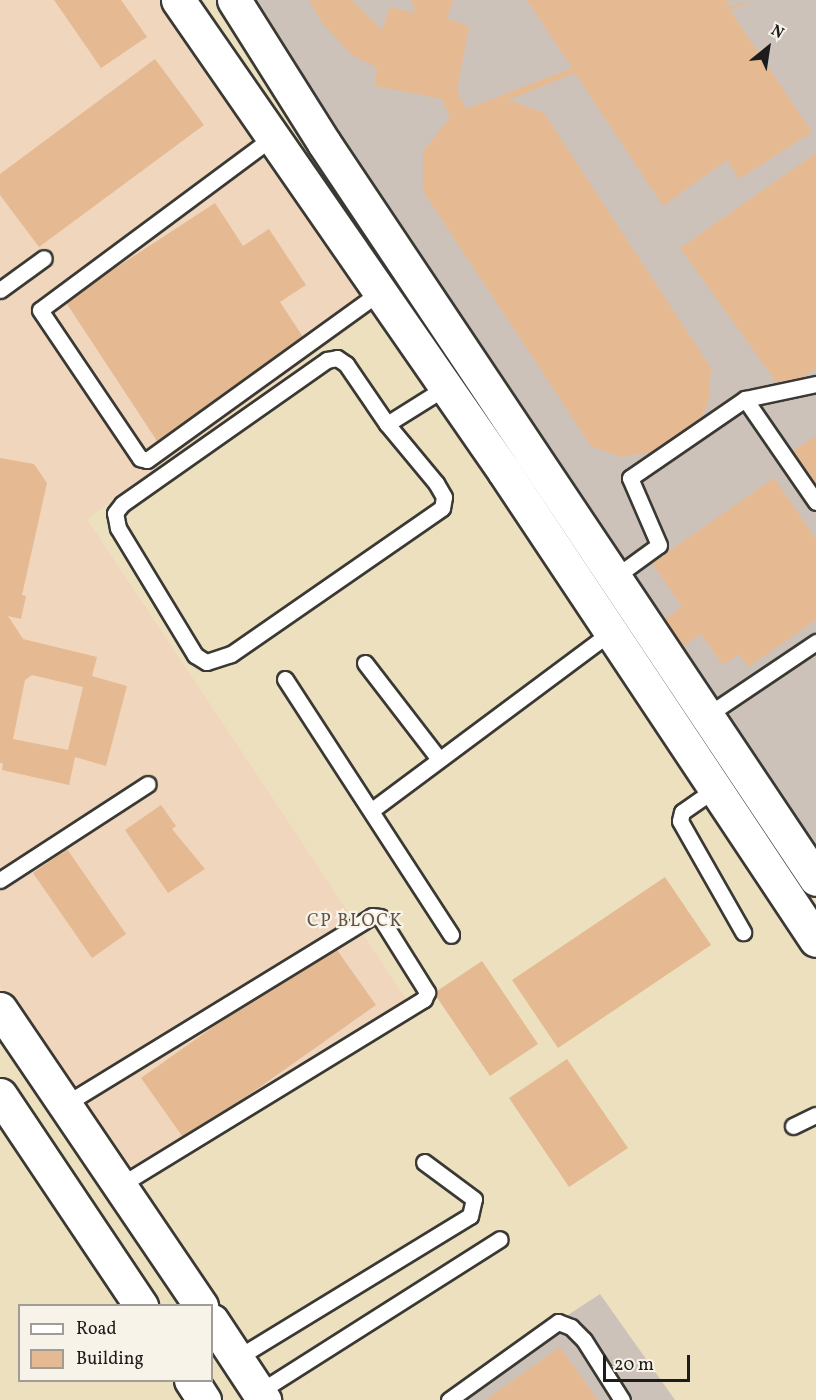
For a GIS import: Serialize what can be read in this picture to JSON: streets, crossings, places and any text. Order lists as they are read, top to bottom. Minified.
{"districts":["CP BLOCK"],"legend":["Road","Building"],"scale_bar":"20 m","north":"top right"}
